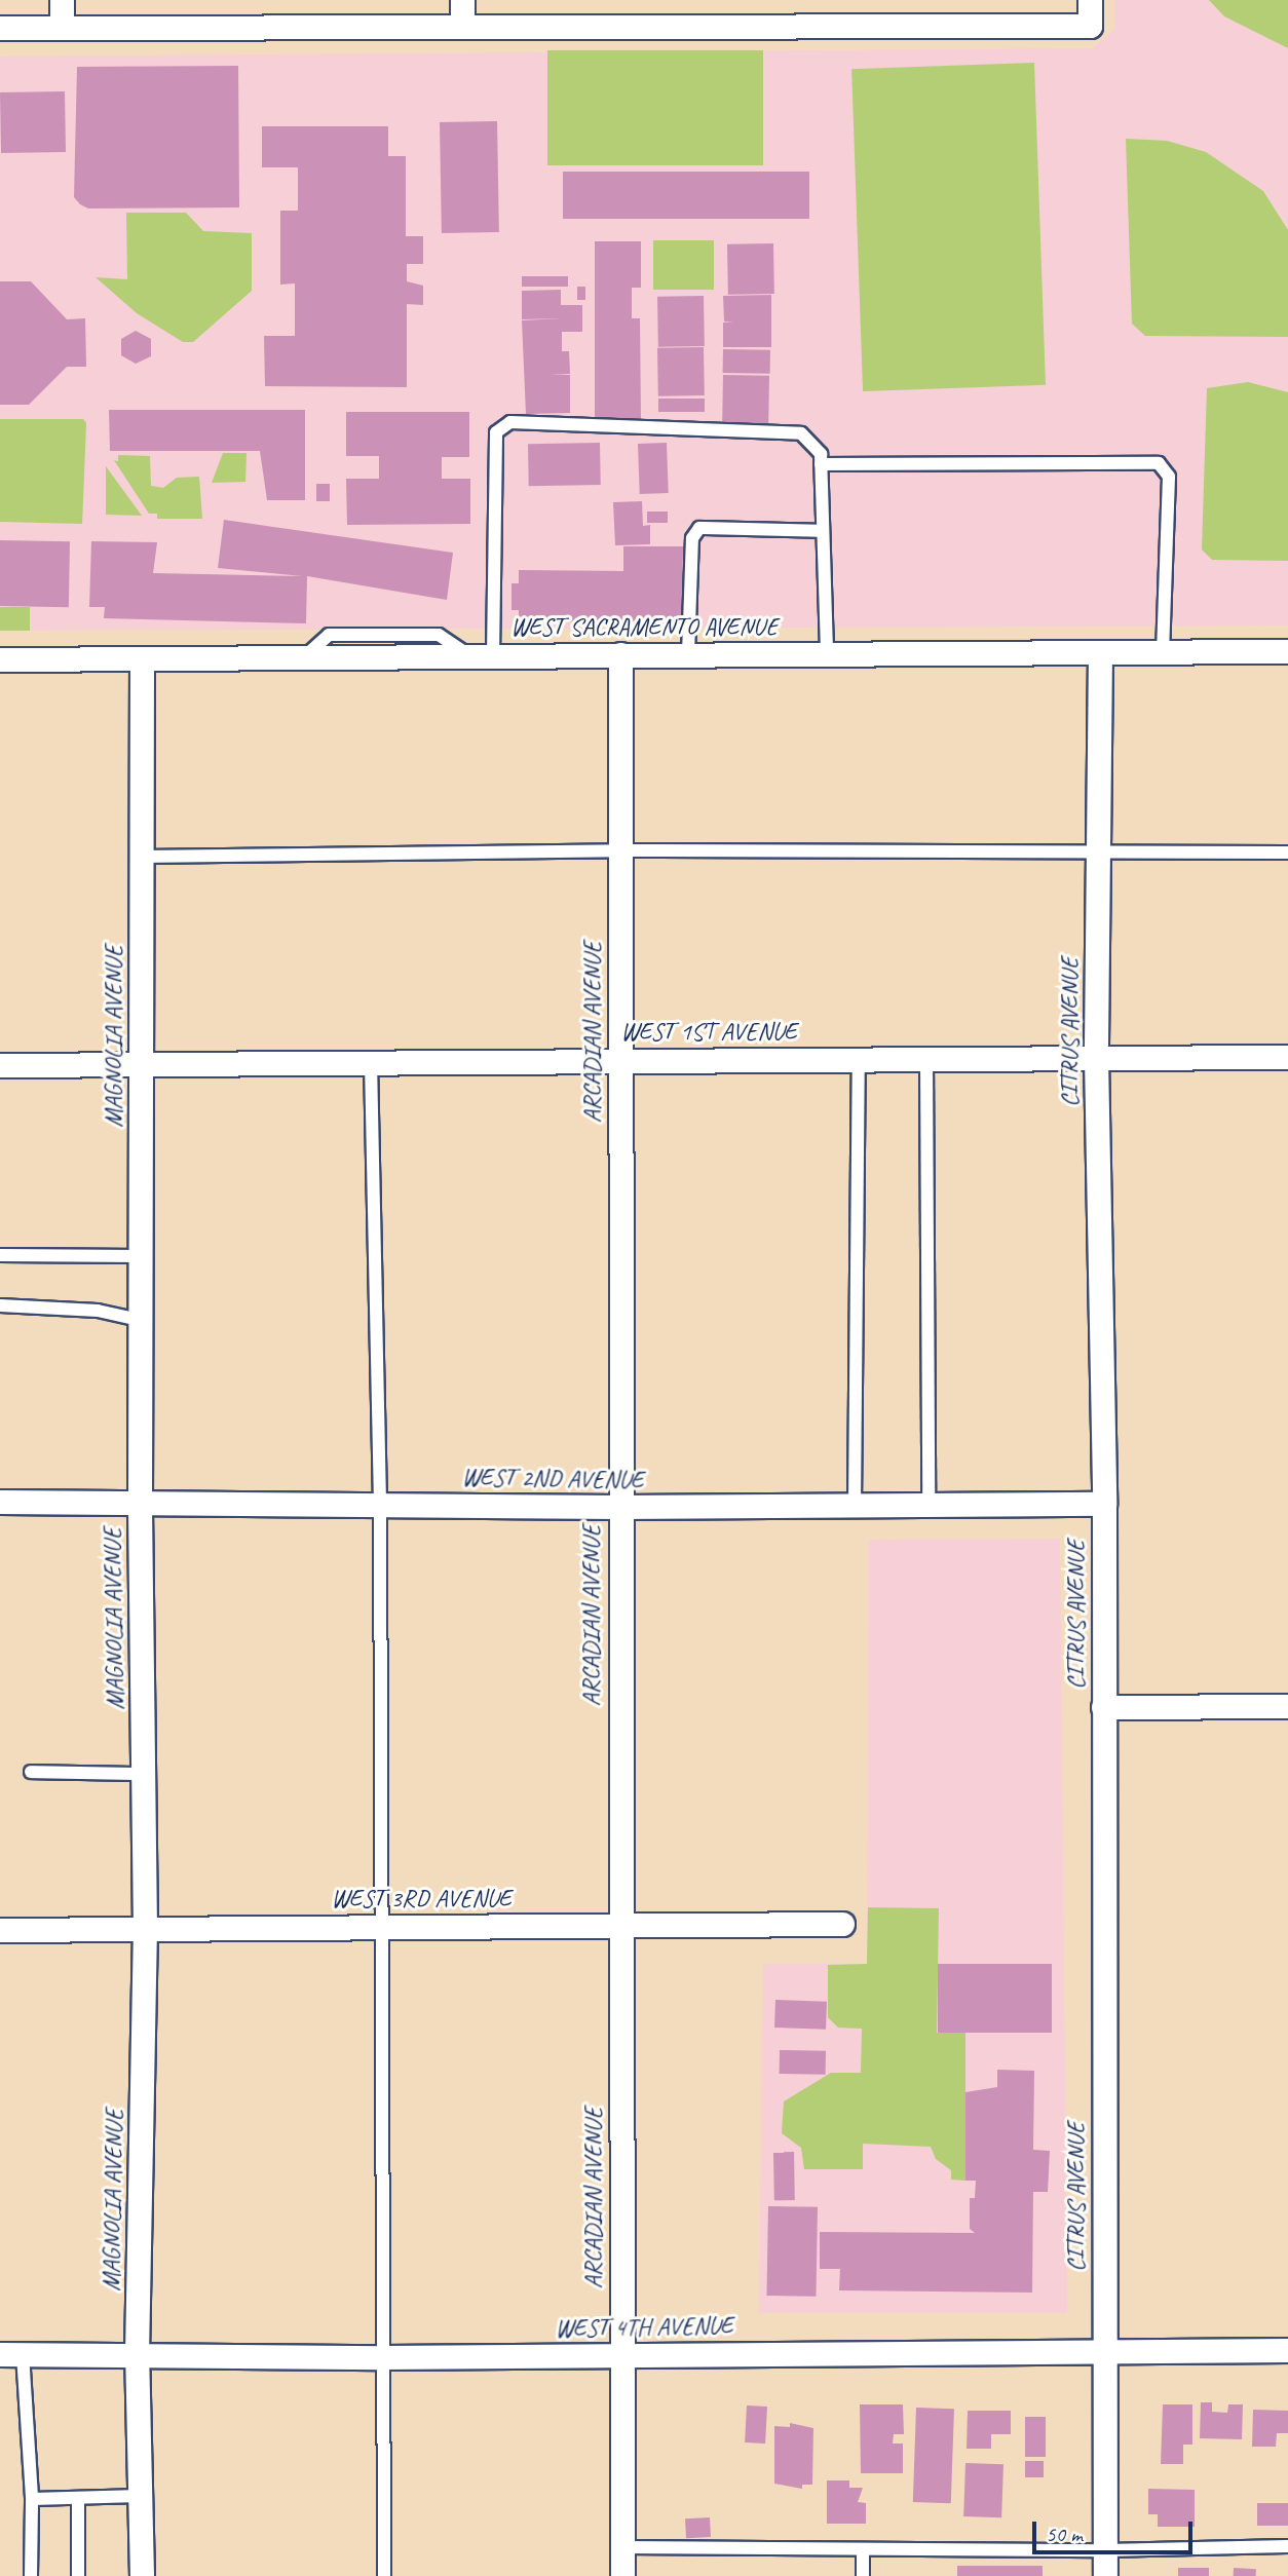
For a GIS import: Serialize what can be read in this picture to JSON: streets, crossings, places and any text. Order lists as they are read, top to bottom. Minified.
{"streets":{"street":["WEST SACRAMENTO AVENUE","ARCADIAN AVENUE","WEST 1ST AVENUE","CITRUS AVENUE","MAGNOLIA AVENUE","WEST 2ND AVENUE","WEST 3RD AVENUE","WEST 4TH AVENUE"]},"crossings":[["WEST SACRAMENTO AVENUE","ARCADIAN AVENUE"],["WEST SACRAMENTO AVENUE","CITRUS AVENUE"],["WEST SACRAMENTO AVENUE","MAGNOLIA AVENUE"],["ARCADIAN AVENUE","WEST 1ST AVENUE"],["ARCADIAN AVENUE","WEST 2ND AVENUE"],["ARCADIAN AVENUE","WEST 3RD AVENUE"],["ARCADIAN AVENUE","WEST 4TH AVENUE"],["WEST 1ST AVENUE","CITRUS AVENUE"],["WEST 1ST AVENUE","MAGNOLIA AVENUE"],["CITRUS AVENUE","WEST 2ND AVENUE"],["CITRUS AVENUE","WEST 4TH AVENUE"],["MAGNOLIA AVENUE","WEST 2ND AVENUE"],["MAGNOLIA AVENUE","WEST 3RD AVENUE"],["MAGNOLIA AVENUE","WEST 4TH AVENUE"]],"scale_bar":"50 m"}
